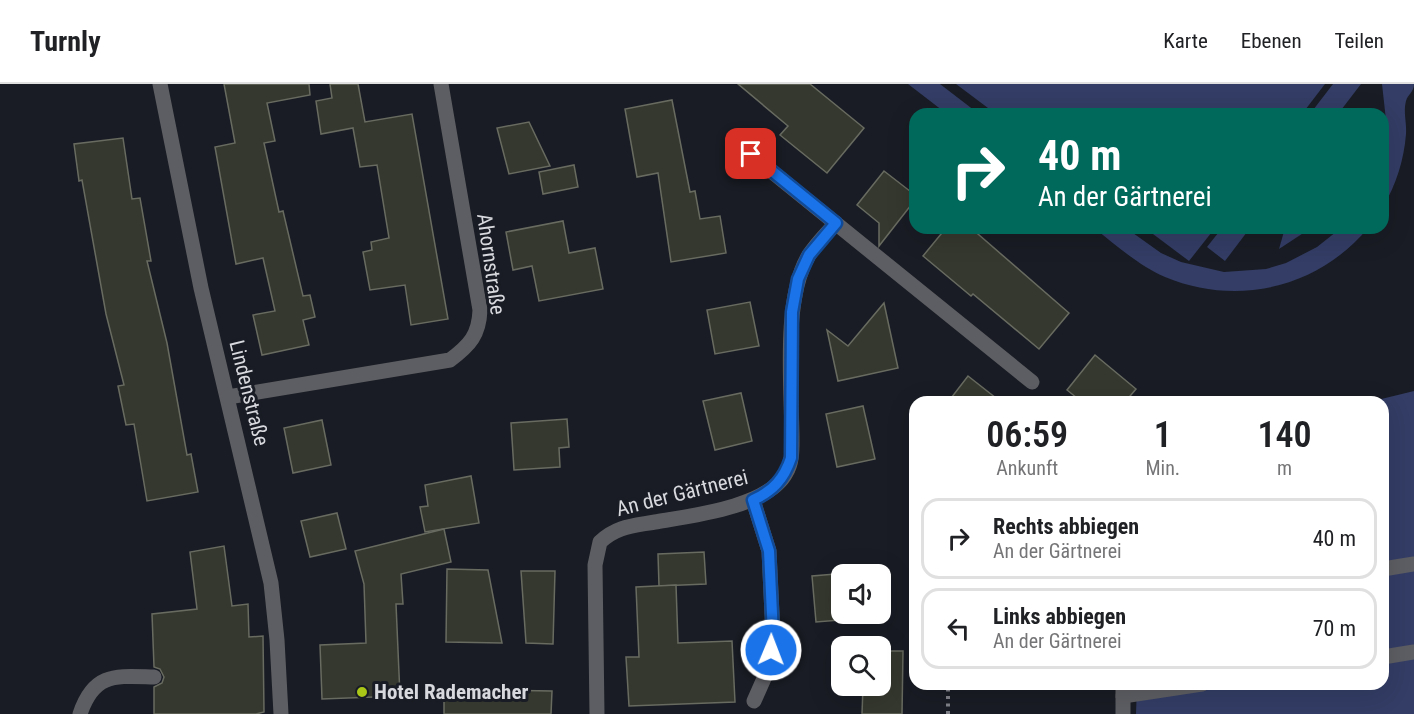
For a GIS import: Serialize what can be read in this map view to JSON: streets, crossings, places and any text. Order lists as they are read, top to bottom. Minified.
{"streets":{"street":["Ahornstraße","Lindenstraße","An der Gärtnerei"]},"crossings":[["Ahornstraße","Lindenstraße"]],"places":["Hotel Rademacher"],"page":{"header":"Turnly","nav":["Karte","Ebenen","Teilen"],"turn":["40 m","An der Gärtnerei"],"eta":["06:59","Ankunft","1","Min.","140","m"],"list":[{"name":"Rechts abbiegen","note":"An der Gärtnerei","value":"40 m"},{"name":"Links abbiegen","note":"An der Gärtnerei","value":"70 m"}]}}
